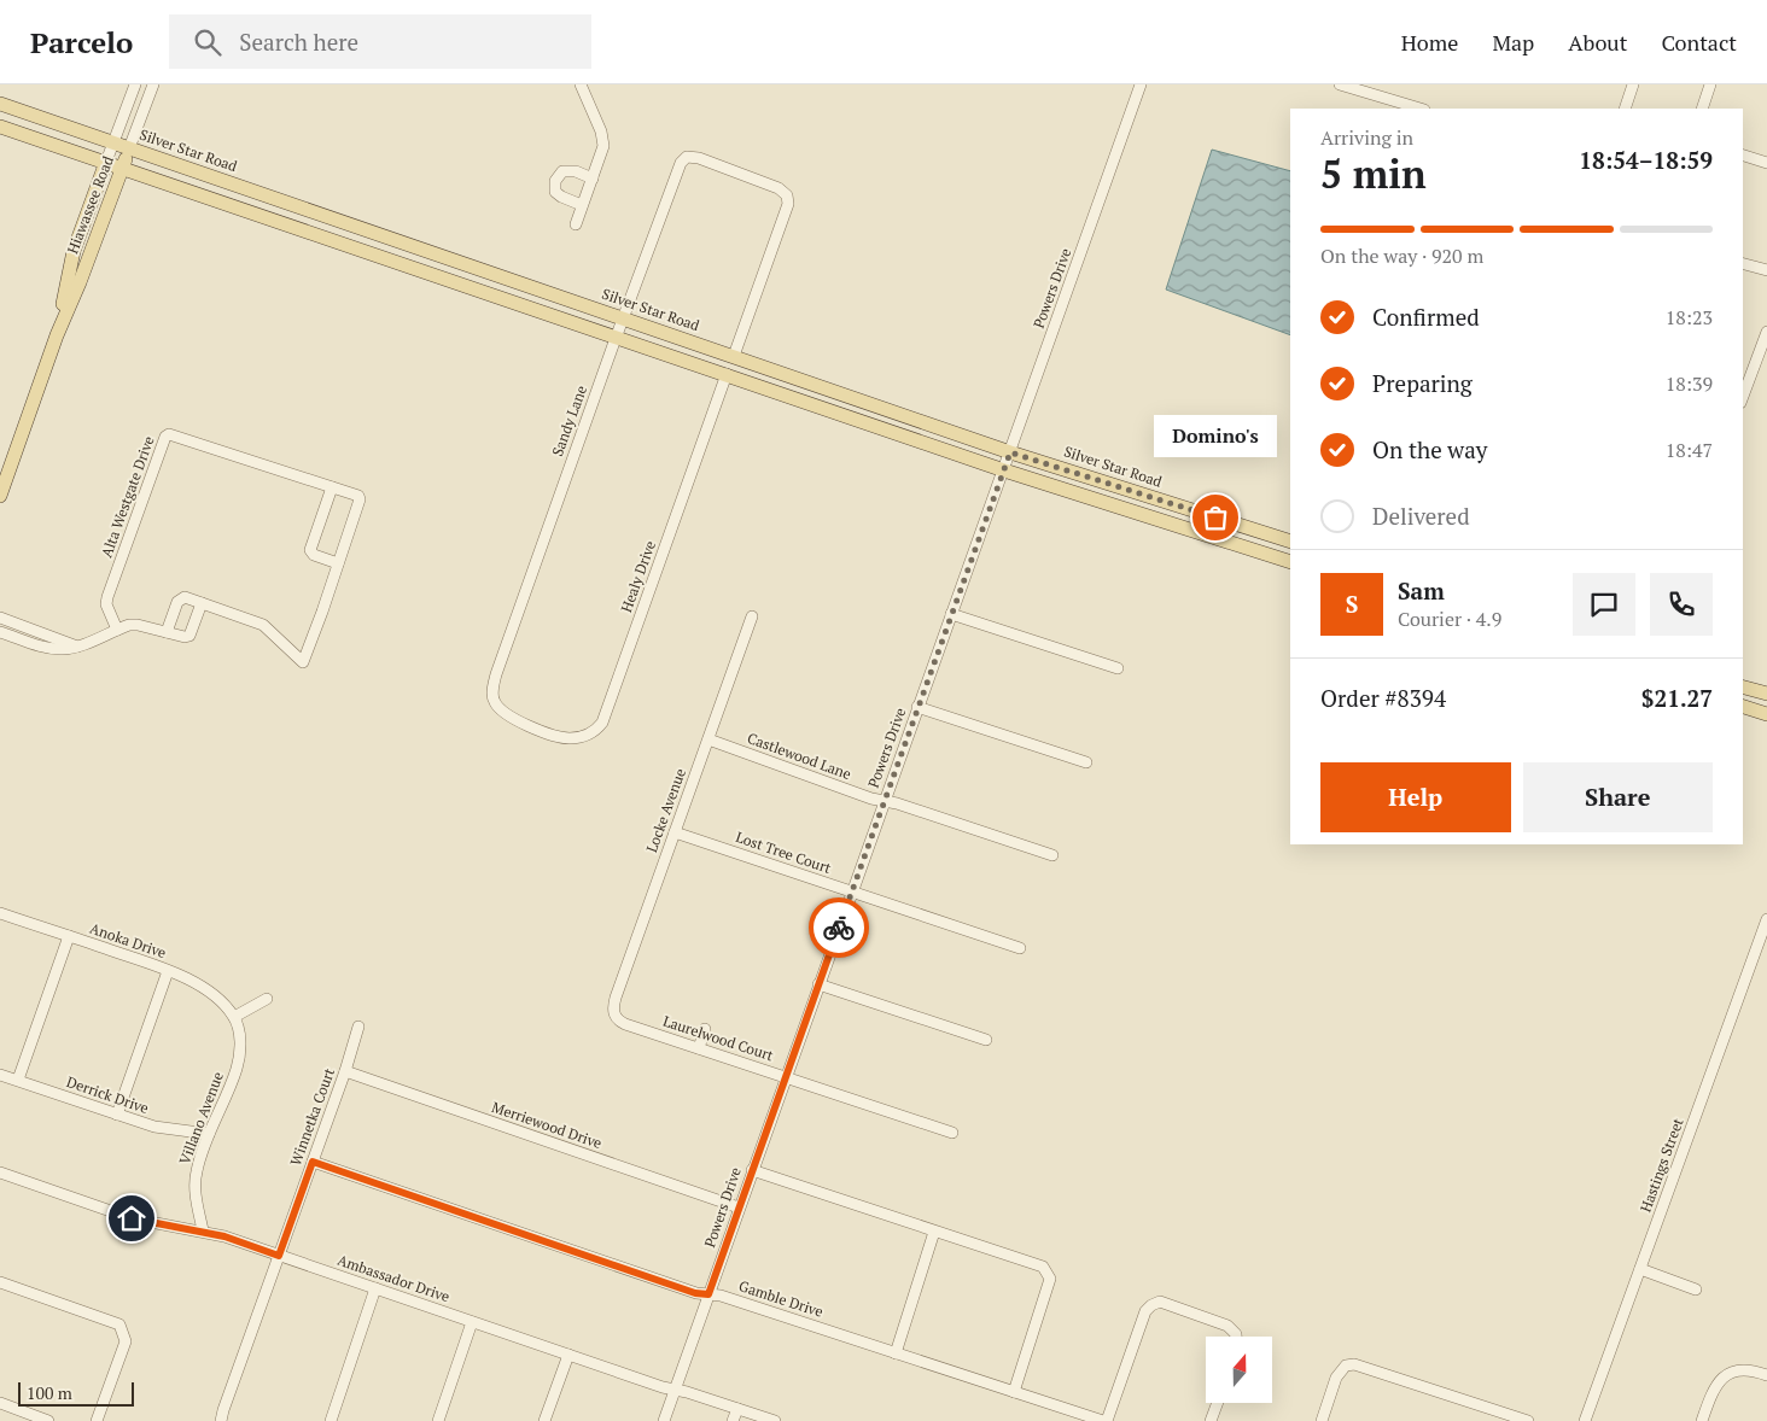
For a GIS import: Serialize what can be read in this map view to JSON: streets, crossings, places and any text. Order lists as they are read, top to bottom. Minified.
{"streets":{"main road":["Silver Star Road","Hiawassee Road"],"street":["Powers Drive","Sandy Lane","Alta Westgate Drive","Healy Drive","Castlewood Lane","Locke Avenue","Lost Tree Court","Anoka Drive","Laurelwood Court","Derrick Drive","Winnetka Court","Villano Avenue","Merriewood Drive","Hastings Street","Ambassador Drive","Gamble Drive"]},"crossings":[["Silver Star Road","Hiawassee Road"],["Silver Star Road","Powers Drive"],["Silver Star Road","Sandy Lane"],["Powers Drive","Castlewood Lane"],["Powers Drive","Lost Tree Court"],["Powers Drive","Laurelwood Court"],["Powers Drive","Merriewood Drive"],["Powers Drive","Ambassador Drive"],["Powers Drive","Gamble Drive"],["Sandy Lane","Healy Drive"],["Castlewood Lane","Locke Avenue"],["Locke Avenue","Lost Tree Court"],["Locke Avenue","Laurelwood Court"],["Anoka Drive","Villano Avenue"],["Derrick Drive","Villano Avenue"],["Winnetka Court","Merriewood Drive"],["Winnetka Court","Ambassador Drive"],["Winnetka Court","Gamble Drive"],["Villano Avenue","Ambassador Drive"]],"places":["Domino's"],"scale_bar":"100 m","north":"top","page":{"header":"Parcelo","search":"Search here","nav":["Home","Map","About","Contact"],"heading":["5 min","Arriving in","18:54–18:59"],"panel":["Sam","Courier · 4.9","Order #8394","$21.27"],"bar":"On the way · 920 m","list":[["Confirmed","18:23"],["Preparing","18:39"],["On the way","18:47"],"Delivered"],"bubble":"Domino's","round":"S","buttons":["Help","Share"],"scale":"100 m"}}
